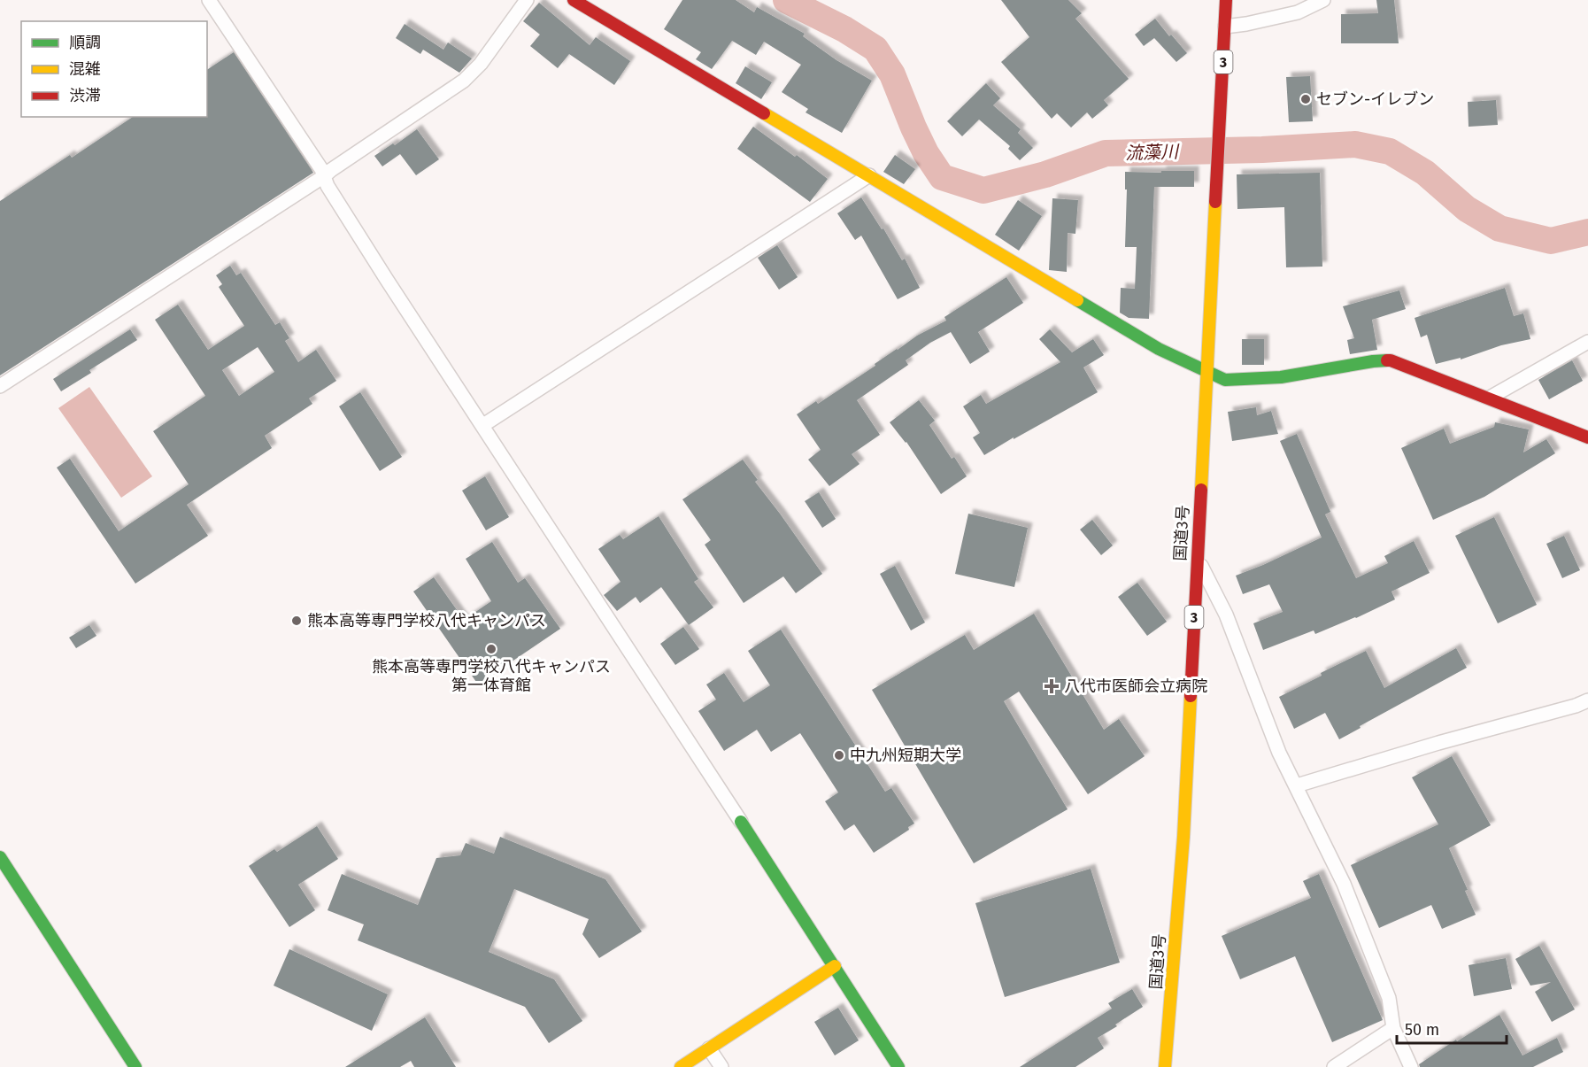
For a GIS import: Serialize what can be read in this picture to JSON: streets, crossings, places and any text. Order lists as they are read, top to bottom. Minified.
{"streets":{"main road":["3","国道3号"]},"water":["流藻川"],"places":{"other":["セブン-イレブン","熊本高等専門学校八代キャンパス","熊本高等専門学校八代キャンパス 第一体育館","中九州短期大学"],"health":["八代市医師会立病院"]},"legend":["順調","混雑","渋滞"],"scale_bar":"50 m"}
